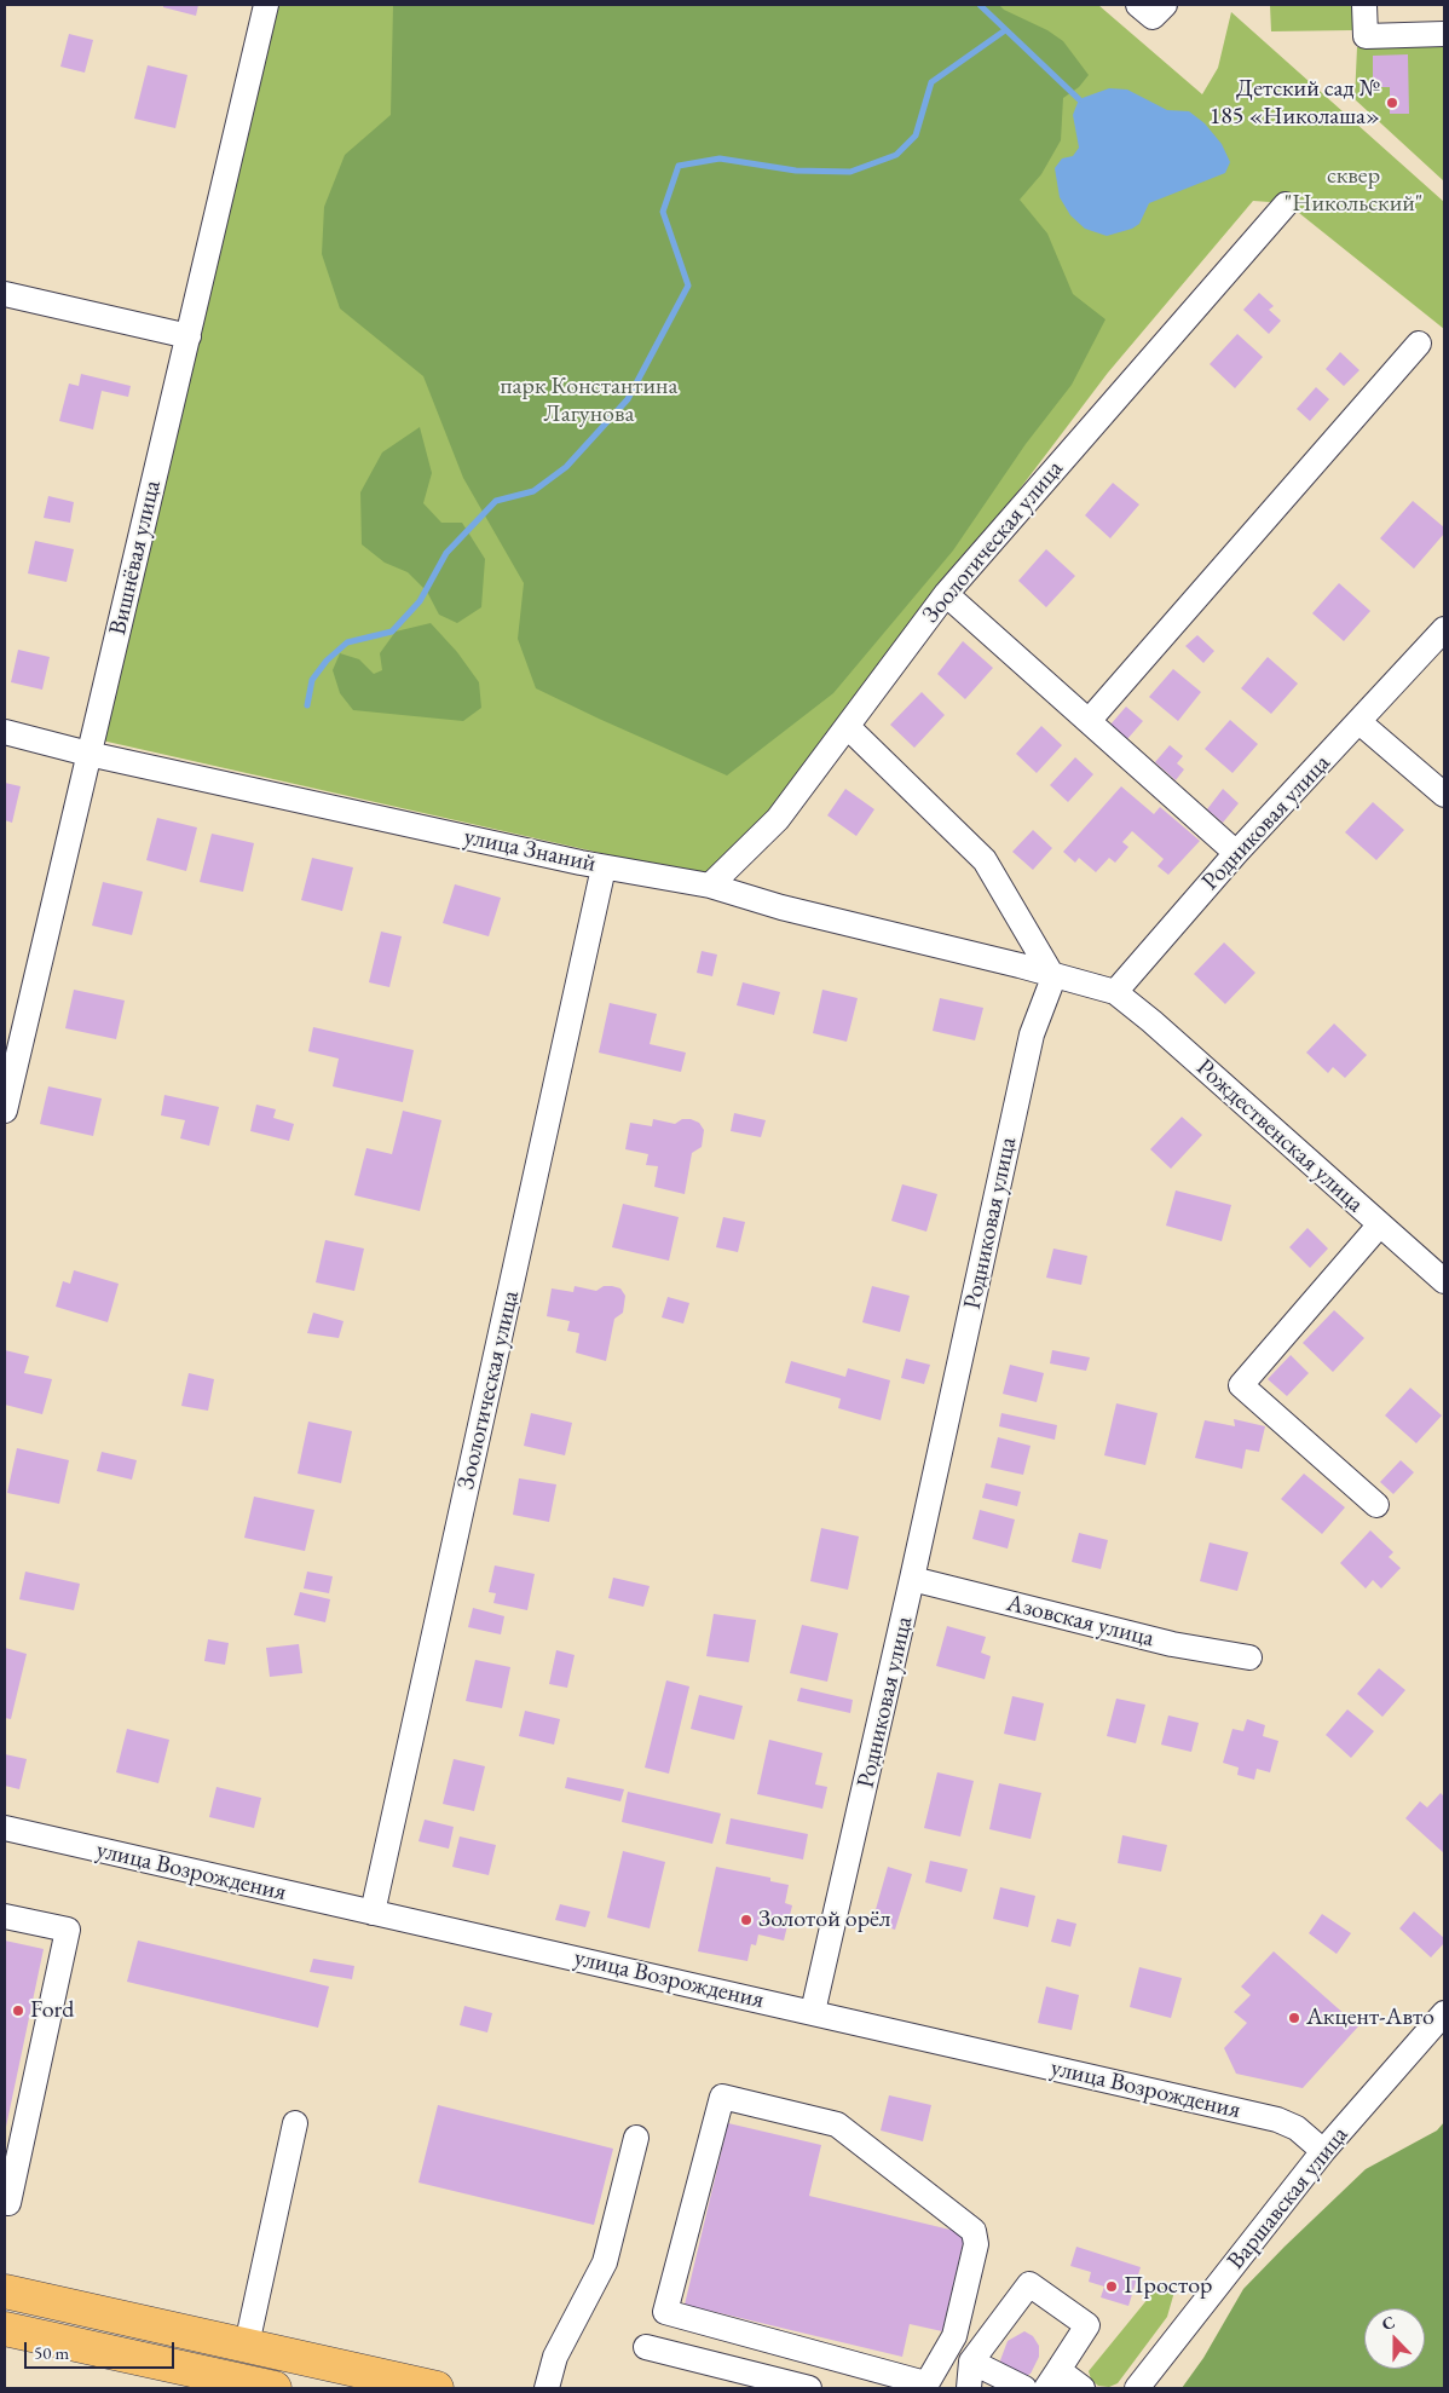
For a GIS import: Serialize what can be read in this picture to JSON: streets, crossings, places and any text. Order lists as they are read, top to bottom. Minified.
{"streets":{"street":["Зоологическая улица","Вишнёвая улица","Родниковая улица","улица Знаний","Рождественская улица","Азовская улица","улица Возрождения","Варшавская улица"]},"crossings":[["Зоологическая улица","улица Знаний"],["Зоологическая улица","улица Возрождения"],["Вишнёвая улица","улица Знаний"],["Родниковая улица","улица Знаний"],["Родниковая улица","Рождественская улица"],["Родниковая улица","Азовская улица"],["Родниковая улица","улица Возрождения"],["улица Возрождения","Варшавская улица"]],"parks":["сквер \"Никольский\"","парк Константина Лагунова"],"places":["Детский сад № 185 «Николаша»","Золотой орёл","Ford","Акцент-Авто","Простор"],"scale_bar":"50 m","north":"top"}
